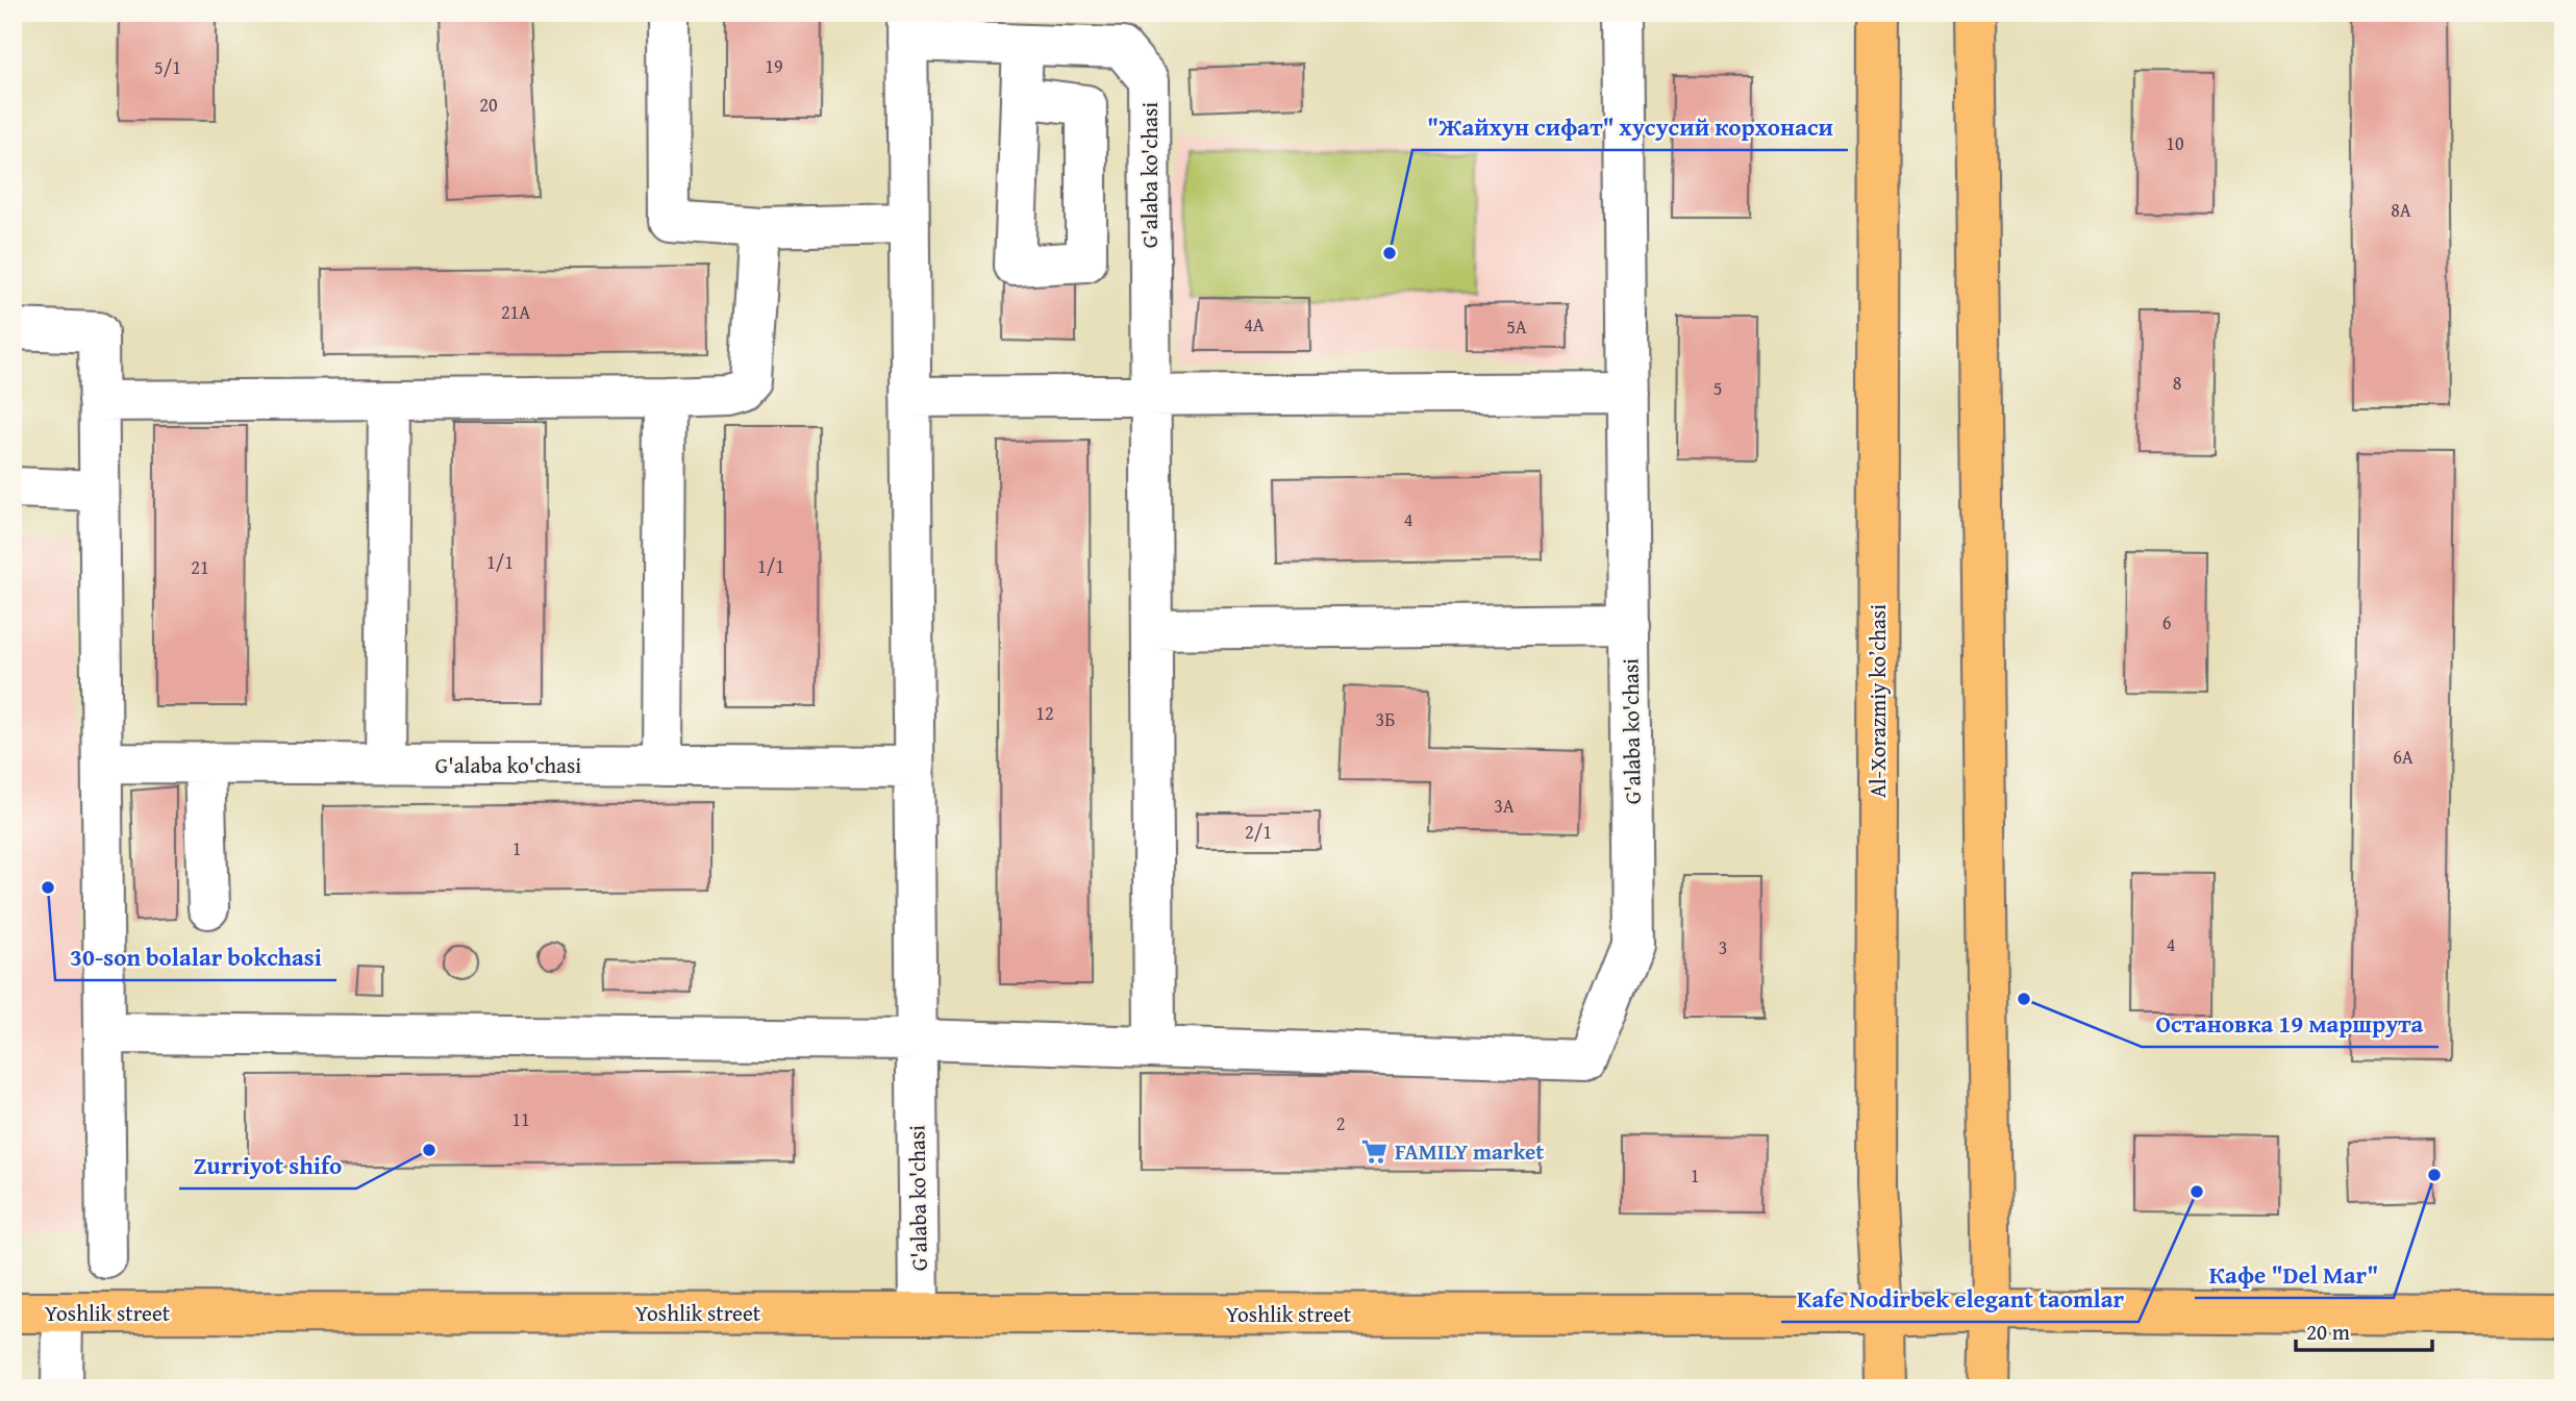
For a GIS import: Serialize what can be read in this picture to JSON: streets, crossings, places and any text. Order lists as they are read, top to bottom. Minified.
{"streets":{"main road":["Al-Xorazmiy ko’chasi","Yoshlik street"],"street":["G'alaba ko'chasi"]},"crossings":[["G'alaba ko'chasi","Yoshlik street"],["Al-Xorazmiy ko’chasi","Yoshlik street"]],"places":{"other":["\"Жайхун сифат\" хусусий корхонаси","30-son bolalar bokchasi","Остановка 19 маршрута","Zurriyot shifo","Кафе \"Del Mar\"","Kafe Nodirbek elegant taomlar"],"supermarket":["FAMILY market"]},"house_numbers":["19","5/1","20","10","8А","21A","4A","5A","8","5","4","1/1","1/1","21","6","12","3Б","6А","3А","2/1","1","4","3","11","2","1"],"scale_bar":"20 m"}
